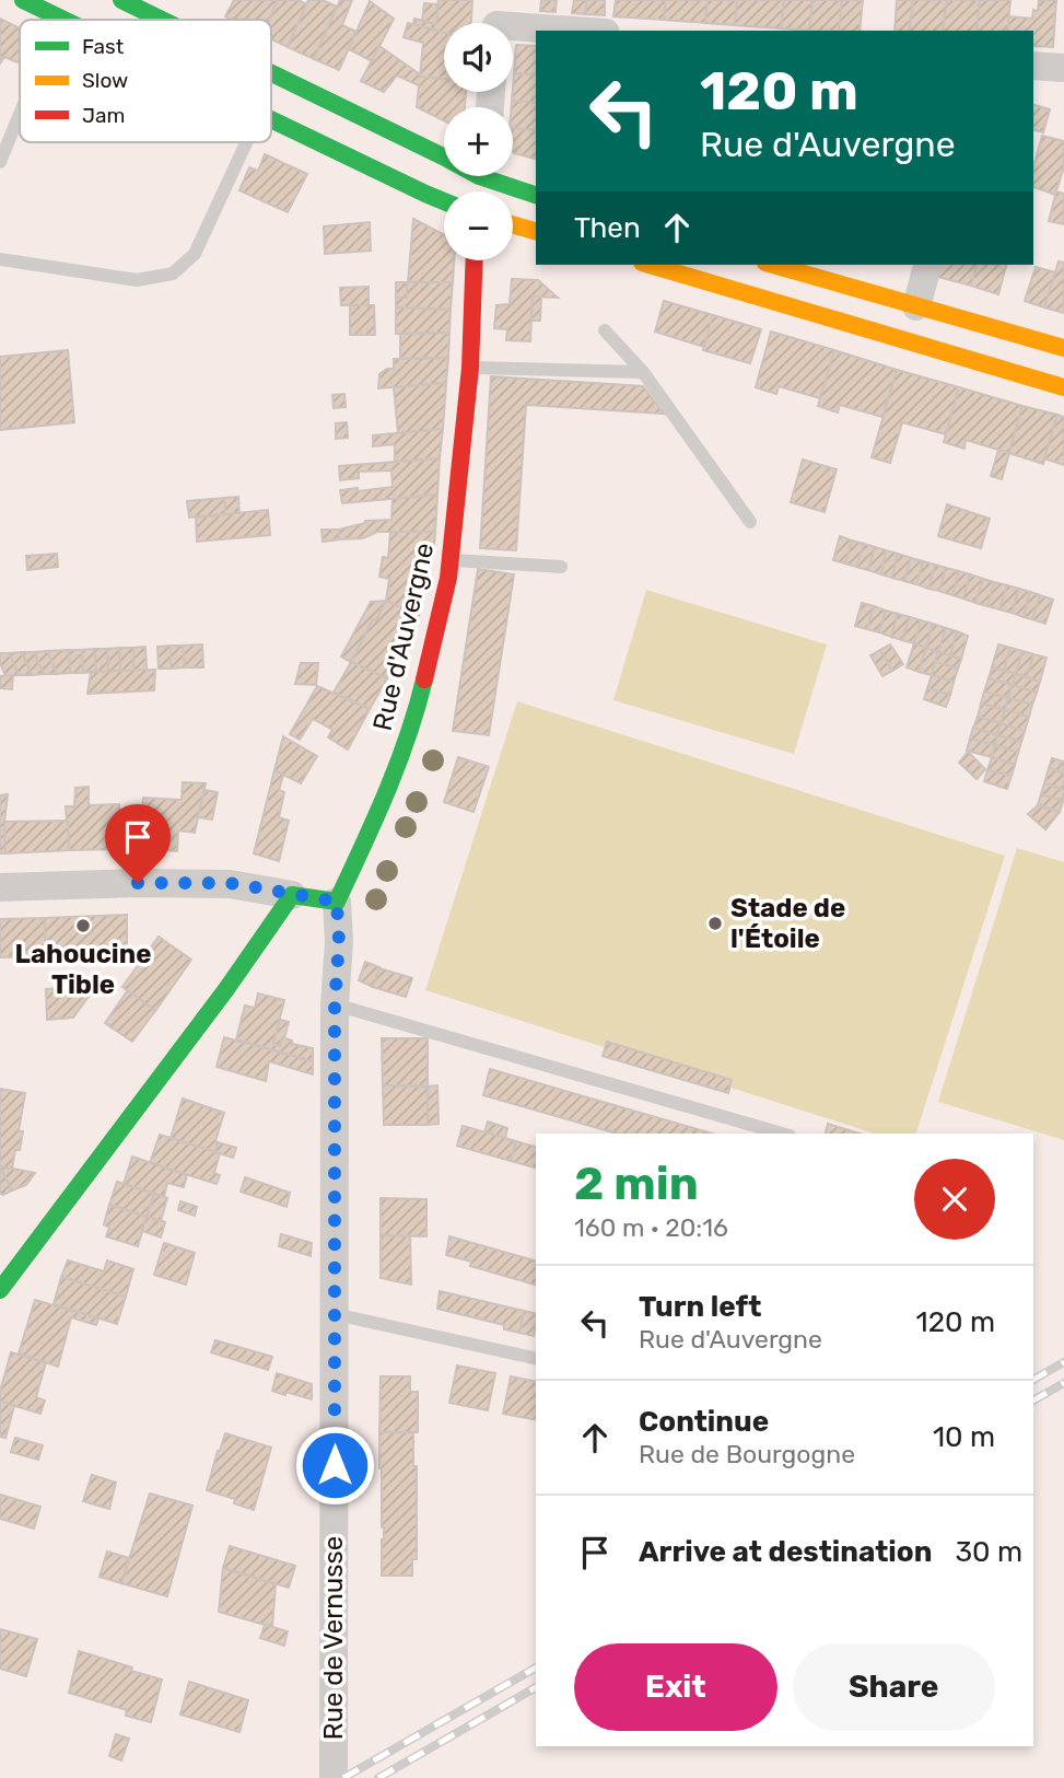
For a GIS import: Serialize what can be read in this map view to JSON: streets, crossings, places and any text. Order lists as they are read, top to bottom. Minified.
{"streets":{"main road":["Rue d'Auvergne"],"street":["Rue de Vernusse"]},"crossings":[["Rue d'Auvergne","Rue de Vernusse"]],"places":["Stade de l'Étoile","Lahoucine Tible"],"legend":["Fast","Slow","Jam"],"page":{"map_buttons":["+","−"],"turn":["120 m","Rue d'Auvergne"],"then":"Then","heading":["2 min","160 m · 20:16"],"list":[{"name":"Turn left","note":"Rue d'Auvergne","value":"120 m"},{"name":"Continue","note":"Rue de Bourgogne","value":"10 m"},{"name":"Arrive at destination","value":"30 m"}],"buttons":["Exit","Share"]}}
